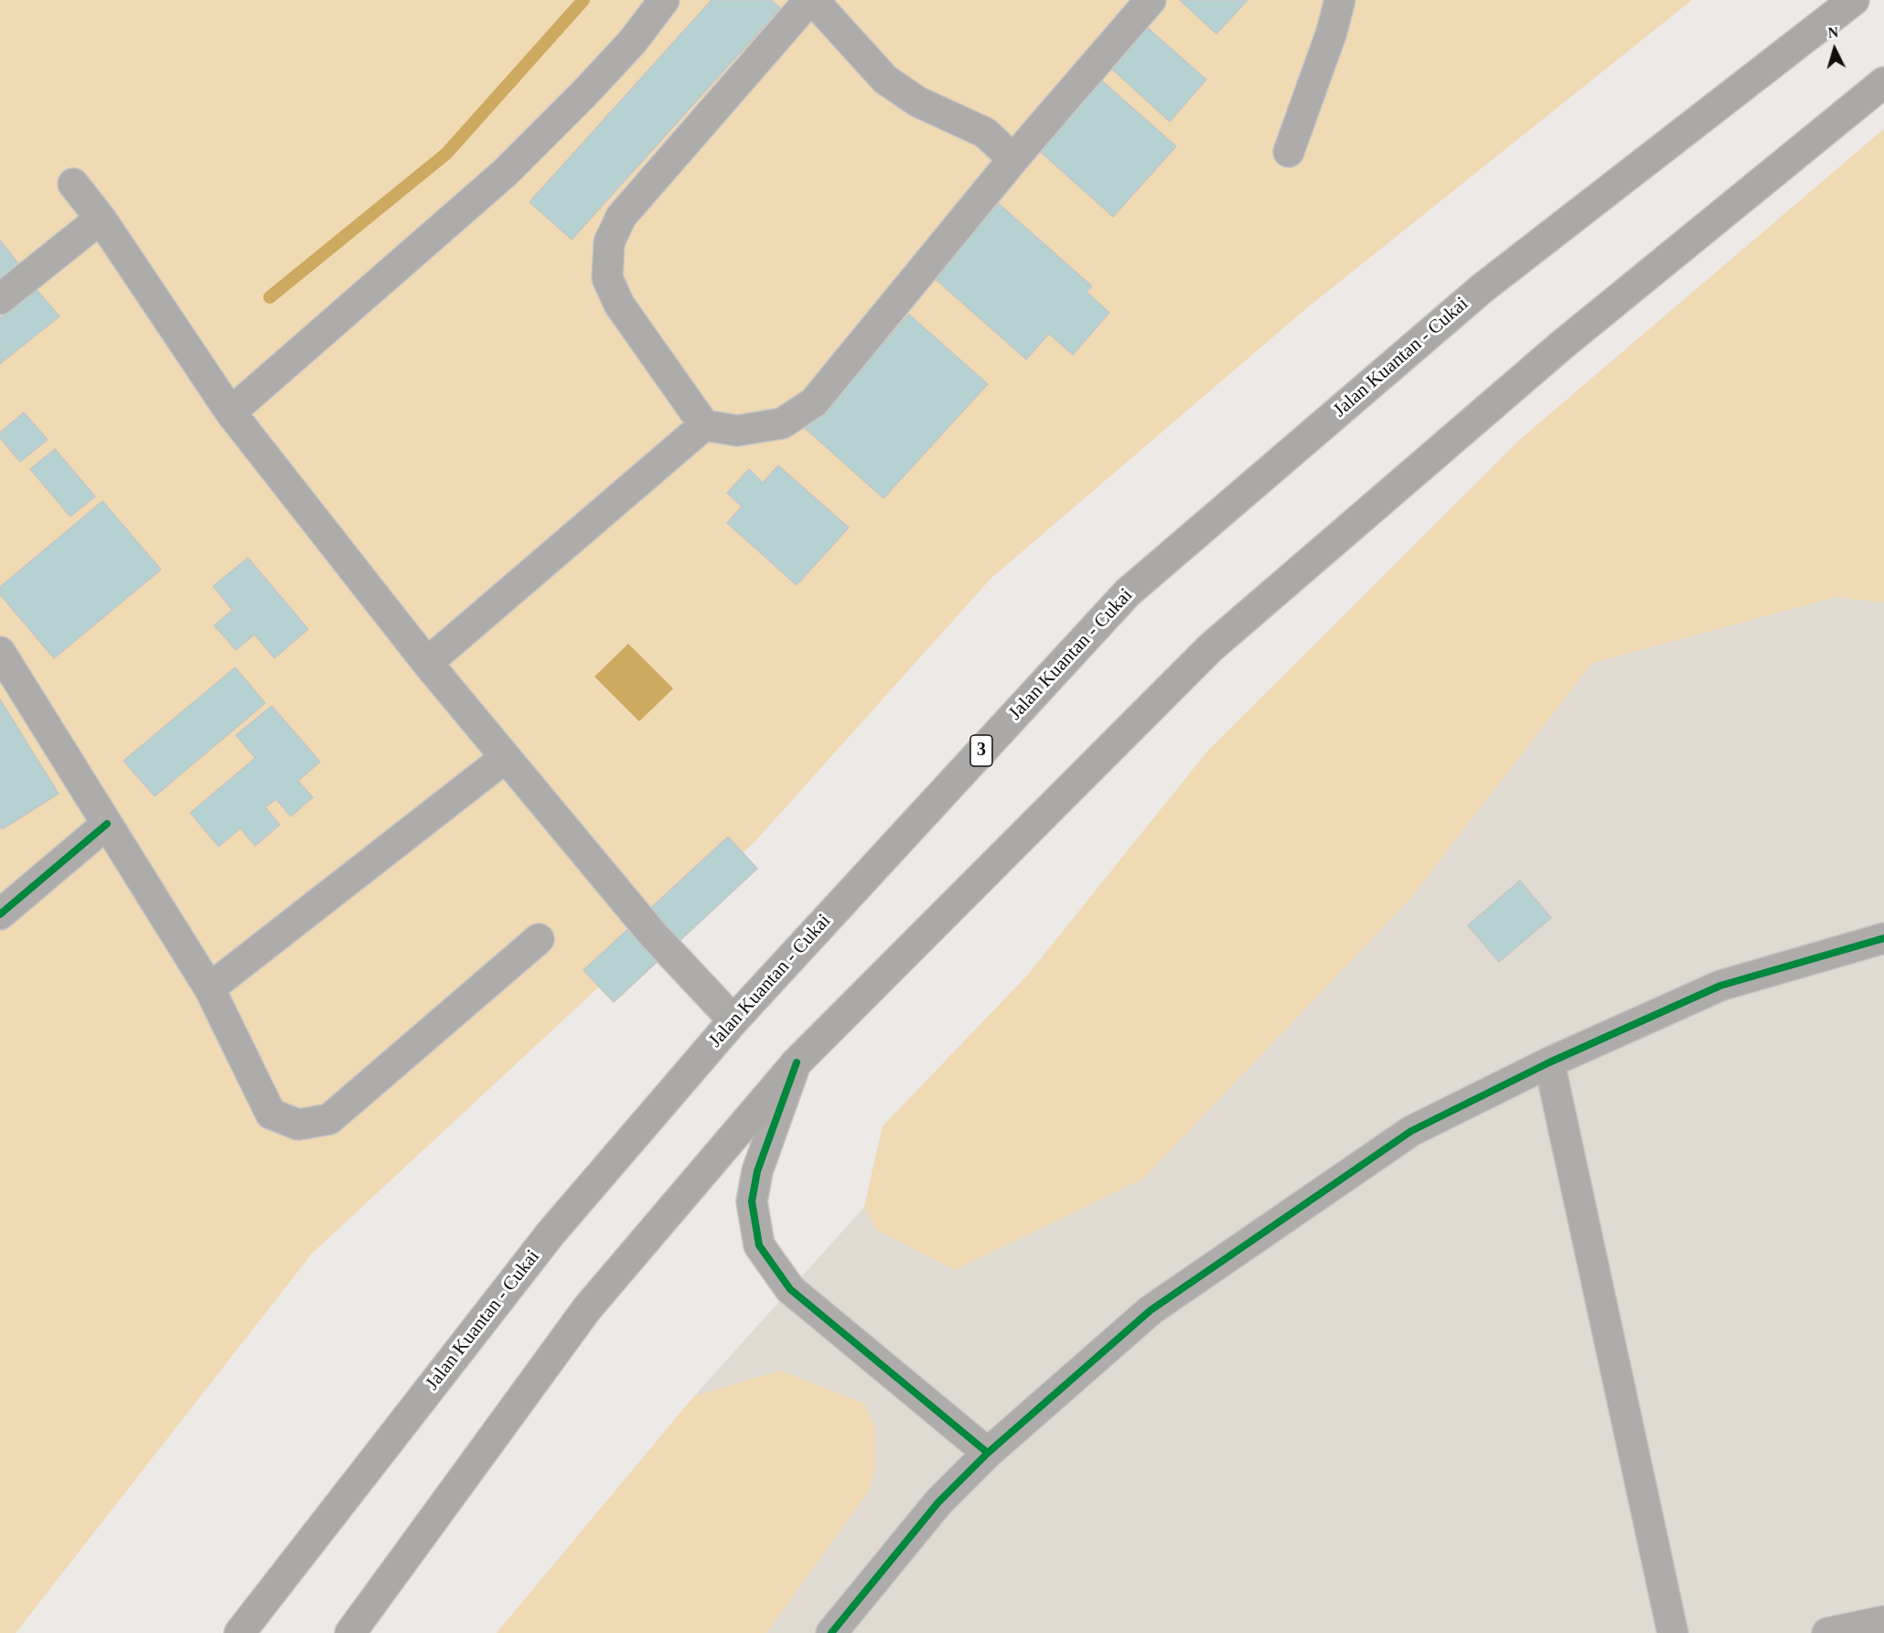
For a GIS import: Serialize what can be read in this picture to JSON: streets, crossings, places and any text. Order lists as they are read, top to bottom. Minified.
{"streets":{"highway":["Jalan Kuantan - Cukai","3"]},"north":"top"}
